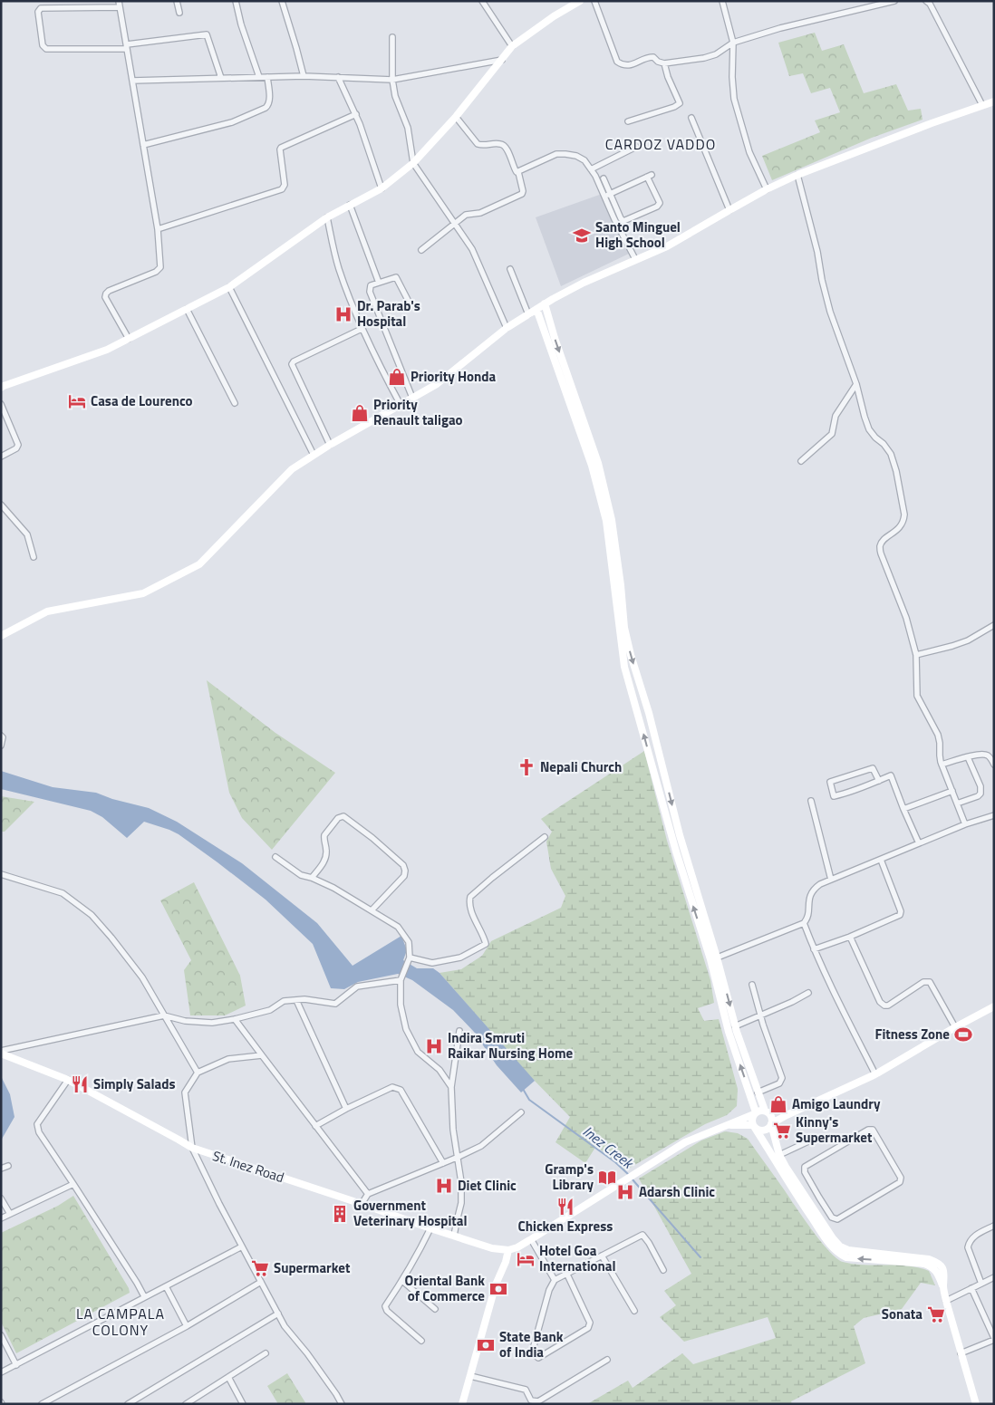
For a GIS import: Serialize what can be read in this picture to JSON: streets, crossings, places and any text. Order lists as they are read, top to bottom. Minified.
{"streets":{"street":["St. Inez Road"]},"districts":["CARDOZ VADDO","LA CAMPALA COLONY"],"water":["Inez Creek"],"places":{"school or university":["Santo Minguel High School"],"hospital":["Dr. Parab's Hospital","Indira Smruti Raikar Nursing Home","Diet Clinic","Adarsh Clinic"],"shop":["Priority Honda","Priority Renault taligao","Amigo Laundry"],"hotel":["Casa de Lourenco","Hotel Goa International"],"church":["Nepali Church"],"sports":["Fitness Zone"],"restaurant":["Simply Salads","Chicken Express"],"supermarket":["Kinny's Supermarket","Supermarket","Sonata"],"library":["Gramp's Library"],"building":["Government Veterinary Hospital"],"bank":["Oriental Bank of Commerce","State Bank of India"]}}
